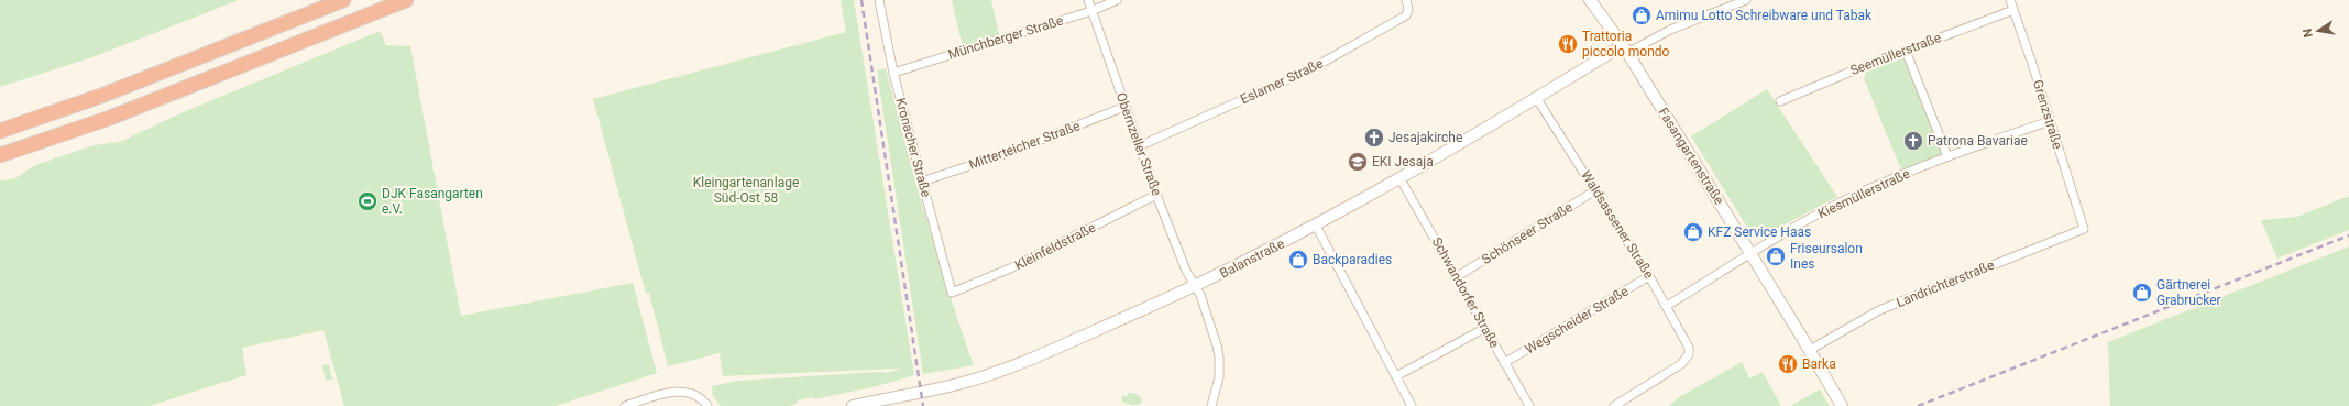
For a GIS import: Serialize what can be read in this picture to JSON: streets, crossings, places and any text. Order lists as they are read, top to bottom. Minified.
{"streets":{"street":["Münchberger Straße","Seemüllerstraße","Eslarner Straße","Grenzstraße","Obernzeller Straße","Mitterteicher Straße","Kronacher Straße","Fasangartenstraße","Kiesmüllerstraße","Waldsassener Straße","Schönseer Straße","Kleinfeldstraße","Balanstraße","Landrichterstraße","Schwandorfer Straße","Wegscheider Straße"]},"crossings":[["Münchberger Straße","Obernzeller Straße"],["Münchberger Straße","Kronacher Straße"],["Seemüllerstraße","Grenzstraße"],["Eslarner Straße","Obernzeller Straße"],["Grenzstraße","Kiesmüllerstraße"],["Grenzstraße","Landrichterstraße"],["Obernzeller Straße","Mitterteicher Straße"],["Obernzeller Straße","Kleinfeldstraße"],["Obernzeller Straße","Balanstraße"],["Mitterteicher Straße","Kronacher Straße"],["Kronacher Straße","Kleinfeldstraße"],["Fasangartenstraße","Kiesmüllerstraße"],["Fasangartenstraße","Balanstraße"],["Fasangartenstraße","Landrichterstraße"],["Kiesmüllerstraße","Waldsassener Straße"],["Waldsassener Straße","Schönseer Straße"],["Waldsassener Straße","Balanstraße"],["Waldsassener Straße","Wegscheider Straße"],["Schönseer Straße","Schwandorfer Straße"],["Balanstraße","Schwandorfer Straße"],["Schwandorfer Straße","Wegscheider Straße"]],"parks":["Kleingartenanlage Süd-Ost 58"],"places":{"shop":["Amimu Lotto Schreibware und Tabak","KFZ Service Haas","Friseursalon Ines","Backparadies","Gärtnerei Grabrucker"],"restaurant":["Trattoria piccolo mondo","Barka"],"church":["Jesajakirche","Patrona Bavariae"],"school or university":["EKI Jesaja"],"sports":["DJK Fasangarten e.V."]},"north":"left"}
